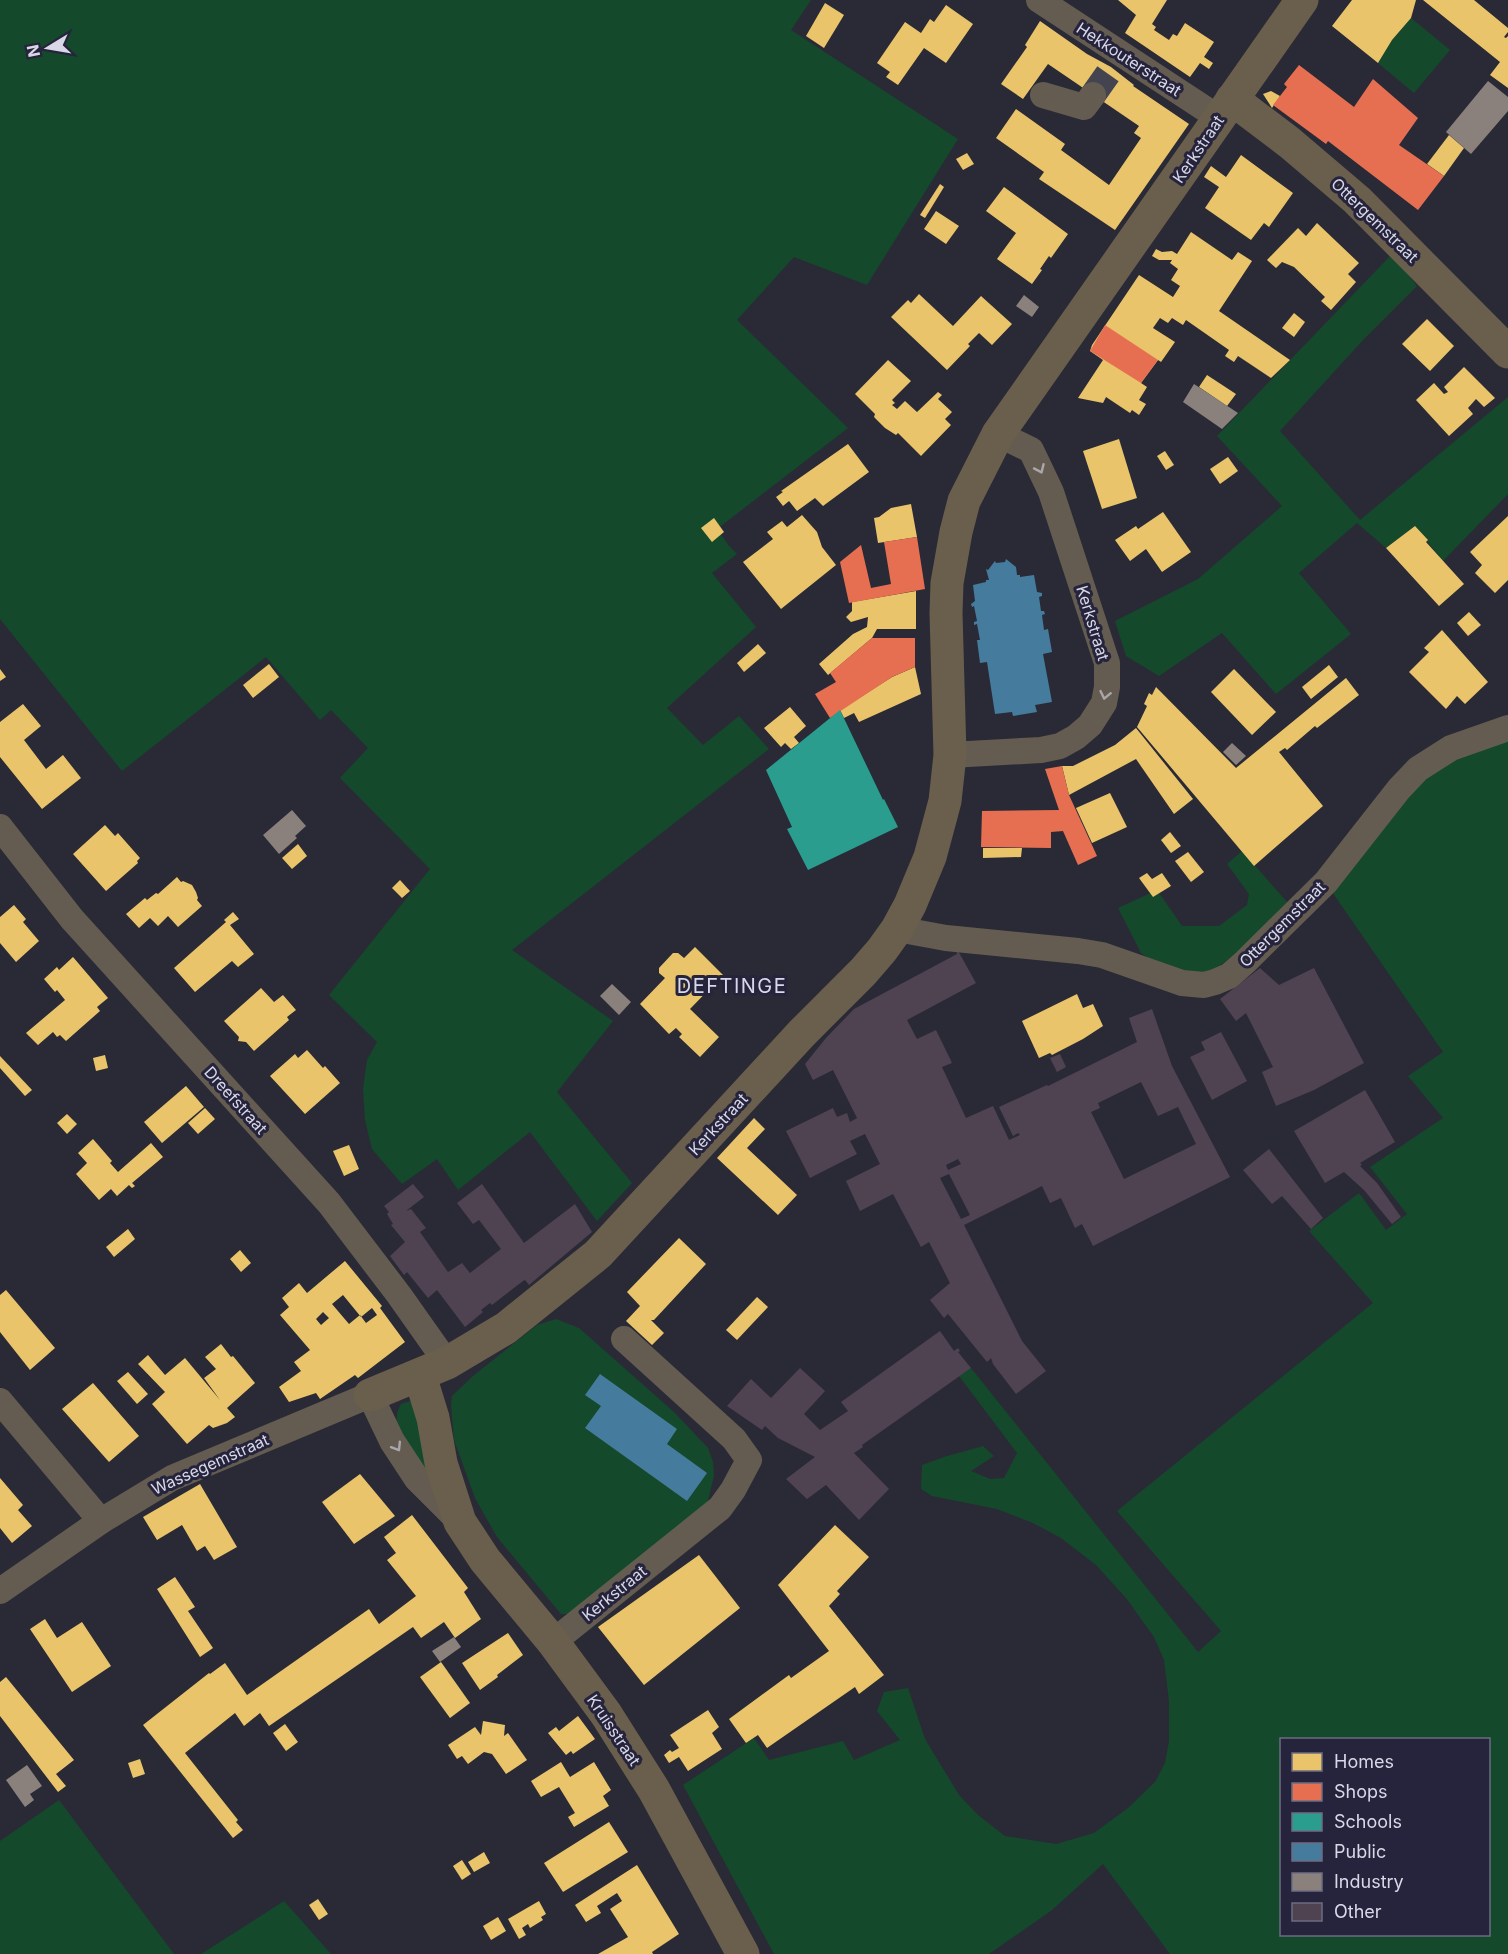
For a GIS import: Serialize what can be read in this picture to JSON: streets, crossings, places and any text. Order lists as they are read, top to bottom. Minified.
{"streets":{"street":["Hekkouterstraat","Kerkstraat","Ottergemstraat","Dreefstraat","Wassegemstraat","Kruisstraat"]},"crossings":[["Hekkouterstraat","Kerkstraat"],["Hekkouterstraat","Ottergemstraat"],["Kerkstraat","Ottergemstraat"],["Kerkstraat","Dreefstraat"],["Kerkstraat","Wassegemstraat"],["Kerkstraat","Kruisstraat"],["Dreefstraat","Kruisstraat"],["Wassegemstraat","Kruisstraat"]],"districts":["DEFTINGE"],"legend":["Homes","Shops","Schools","Public","Industry","Other"],"north":"left"}
